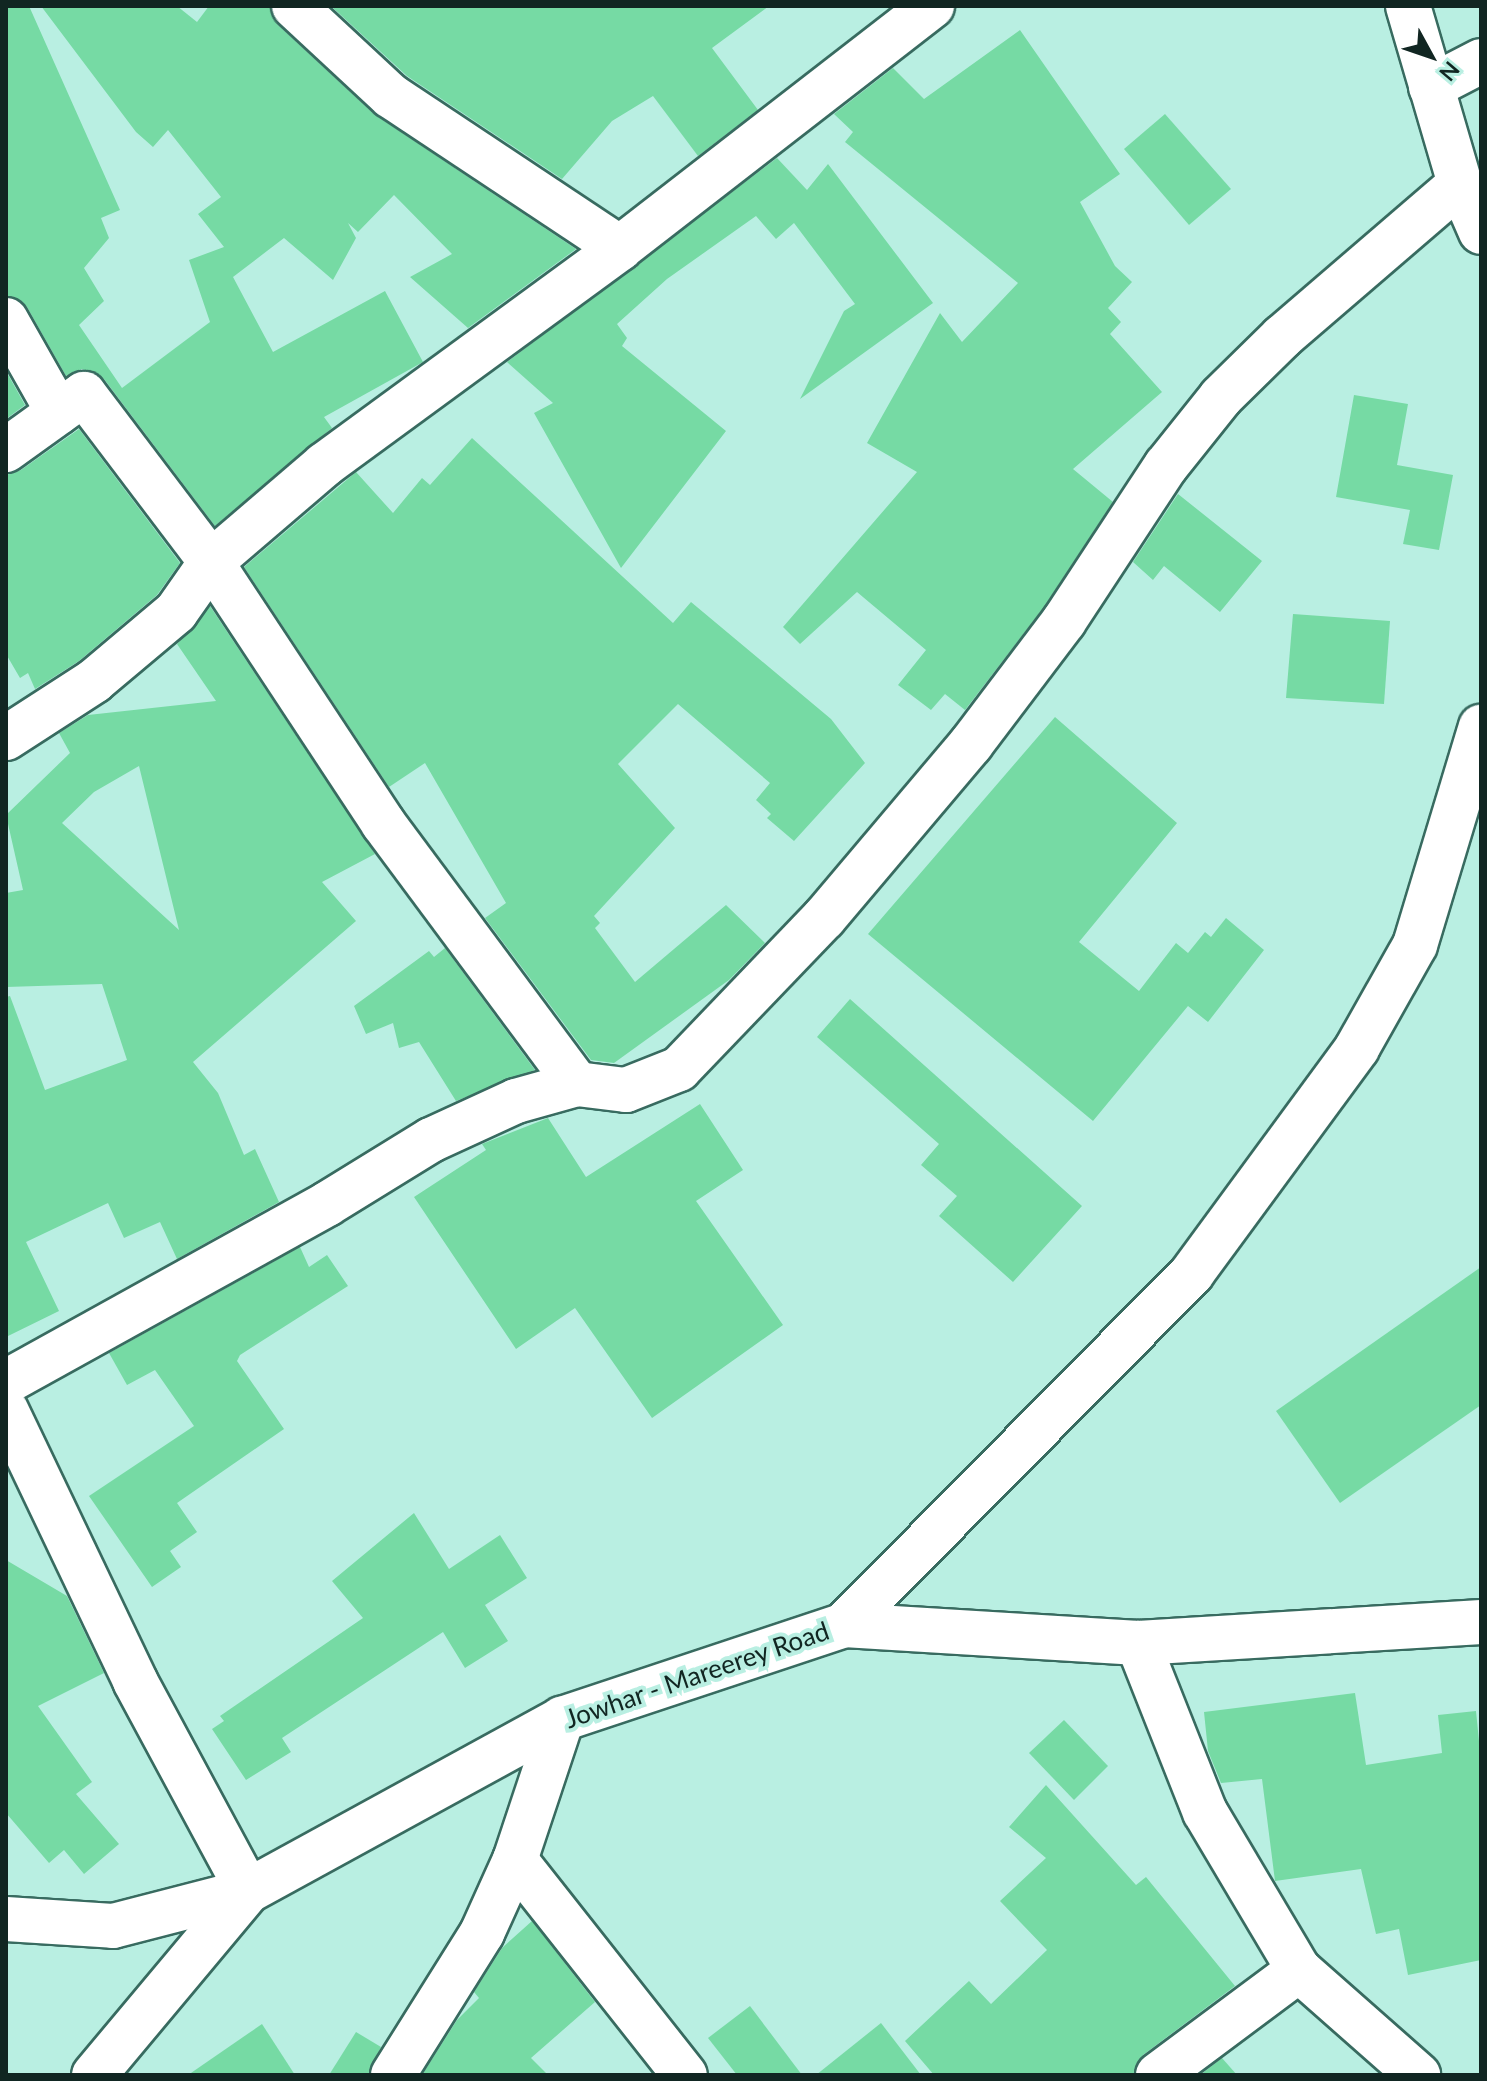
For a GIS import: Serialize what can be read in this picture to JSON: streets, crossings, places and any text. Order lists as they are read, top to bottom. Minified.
{"streets":{"street":["Jowhar - Mareerey Road"]},"north":"bottom right"}
